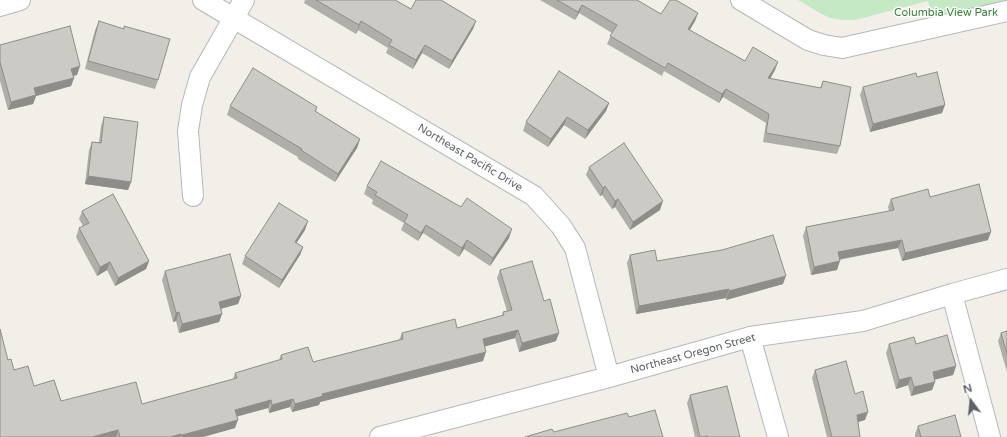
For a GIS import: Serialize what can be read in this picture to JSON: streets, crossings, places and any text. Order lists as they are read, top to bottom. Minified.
{"streets":{"street":["Northeast Pacific Drive","Northeast Oregon Street"]},"crossings":[["Northeast Pacific Drive","Northeast Oregon Street"]],"parks":["Columbia View Park"],"north":"top"}
